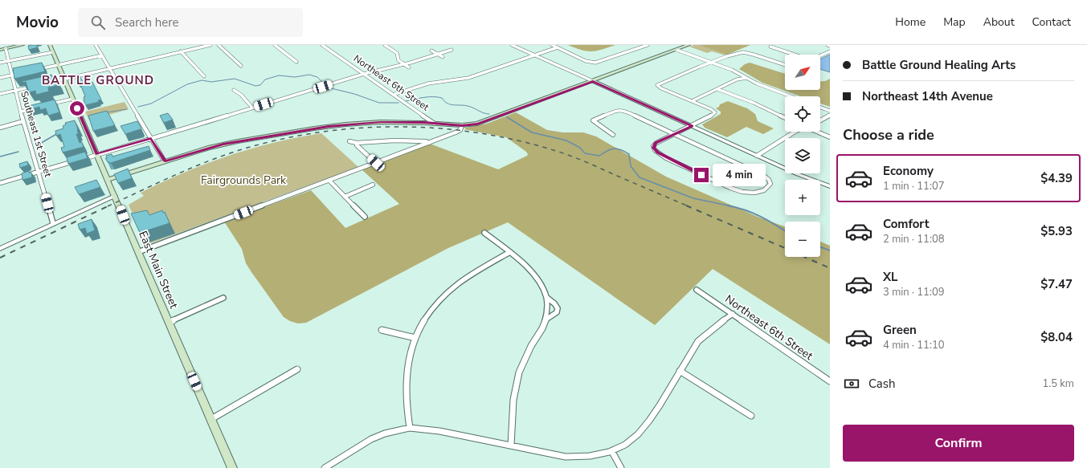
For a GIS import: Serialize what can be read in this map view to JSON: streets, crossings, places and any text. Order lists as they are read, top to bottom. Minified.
{"streets":{"main road":["East Main Street"],"street":["Northeast 6th Street","Southeast 1st Street"]},"districts":["BATTLE GROUND"],"parks":["Fairgrounds Park"],"north":"top right","page":{"header":"Movio","search":"Search here","nav":["Home","Map","About","Contact"],"banner":["Battle Ground Healing Arts","Northeast 14th Avenue"],"map_buttons":["+","−"],"heading":"Choose a ride","list":[{"name":"Economy","note":"1 min · 11:07","value":"$4.39"},{"name":"Comfort","note":"2 min · 11:08","value":"$5.93"},{"name":"XL","note":"3 min · 11:09","value":"$7.47"},{"name":"Green","note":"4 min · 11:10","value":"$8.04"}],"bubble":"4 min","pay":["Cash","1.5 km"],"buttons":"Confirm"}}
